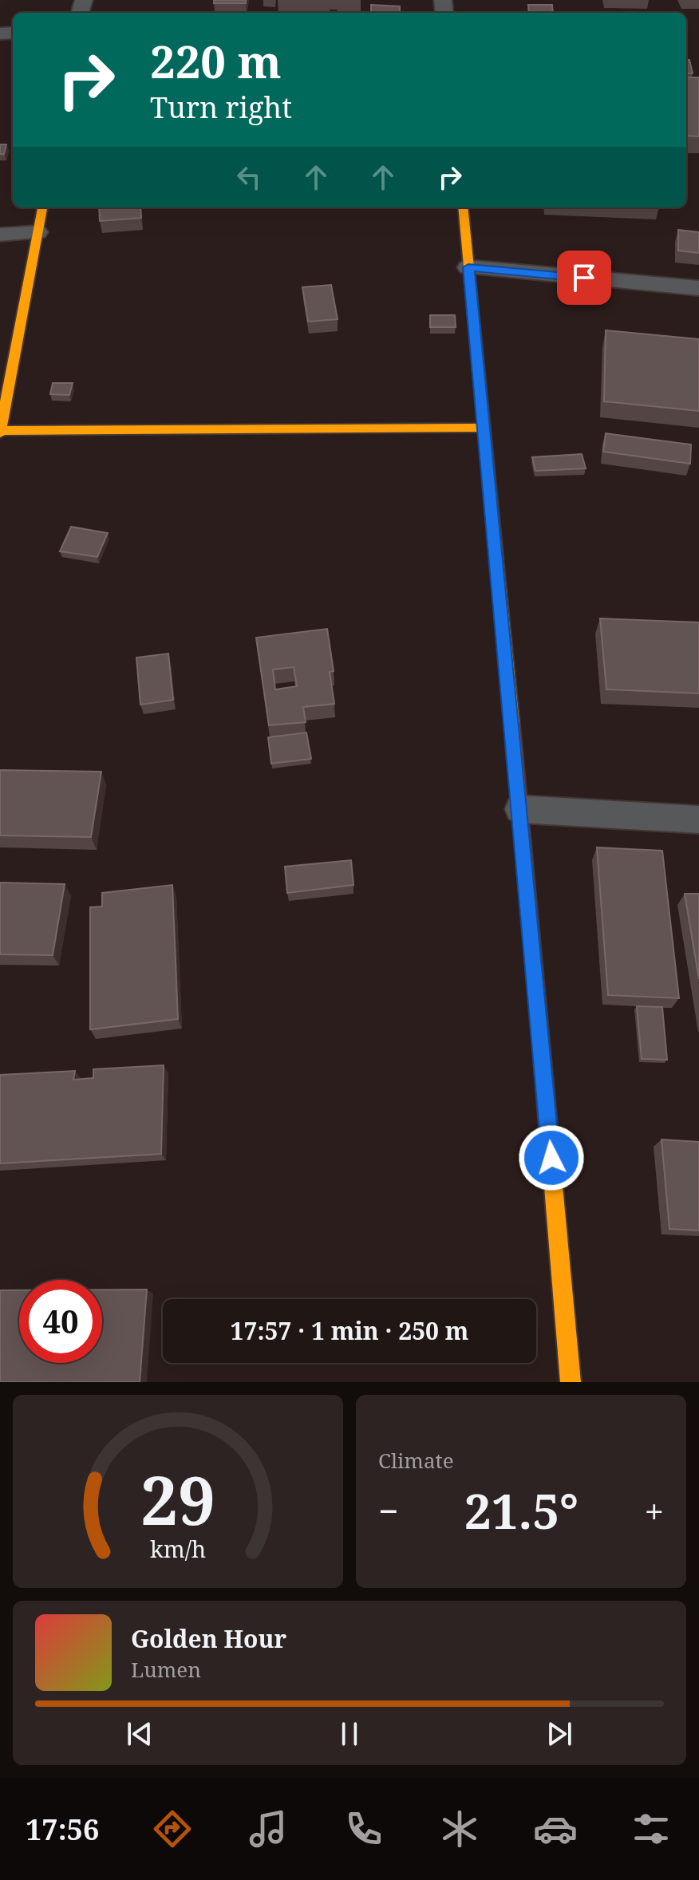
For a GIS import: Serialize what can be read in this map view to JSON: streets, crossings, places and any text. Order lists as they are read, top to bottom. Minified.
{"page":{"turn":["220 m","Turn right"],"limit":"40","trip":"17:57 · 1 min · 250 m","tile":"Climate","heat":["−","21.5°","+"],"song":["Golden Hour","Lumen"],"tabs":"17:56","gauge":["29","km/h"]}}
